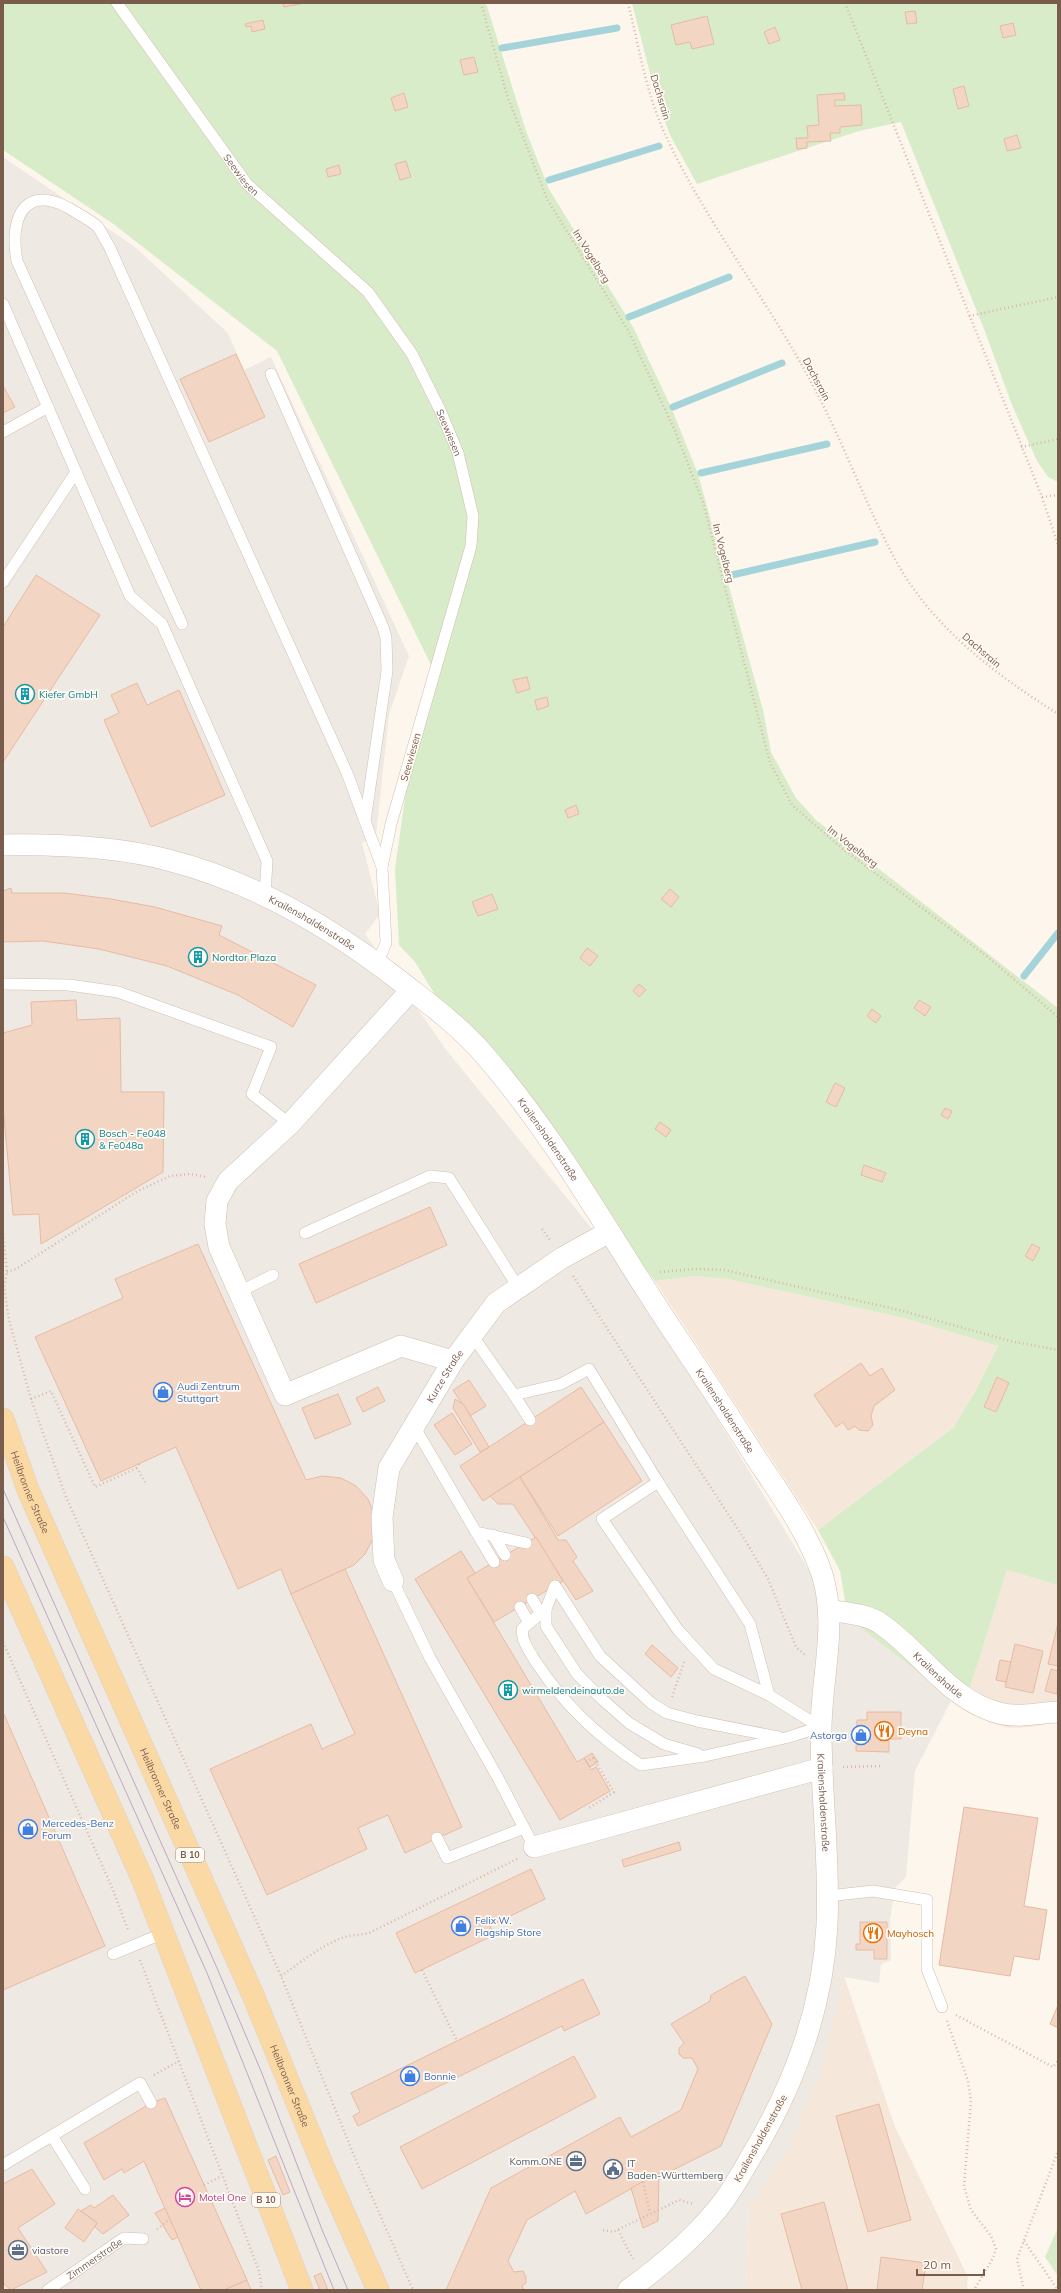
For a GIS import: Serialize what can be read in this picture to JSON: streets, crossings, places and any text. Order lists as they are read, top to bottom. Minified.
{"streets":{"main road":["Heilbronner Straße","B 10"],"street":["Krailenshaldenstraße","Kurze Straße","Krailenshalde"],"lane":["Seewiesen","Zimmerstraße"],"path":["Dachsrain","Im Vogelberg"]},"crossings":[["Seewiesen","Krailenshaldenstraße"],["Krailenshaldenstraße","Kurze Straße"],["Krailenshaldenstraße","Krailenshalde"]],"places":{"building":["Kiefer GmbH","Nordtor Plaza","Bosch - Fe048 & Fe048a","wirmeldendeinauto.de"],"shop":["Audi Zentrum Stuttgart","Astorga","Mercedes-Benz Forum","Felix W. Flagship Store","Bonnie"],"restaurant":["Deyna","Mayhosch"],"office":["Komm.ONE","viastore"],"public building":["IT Baden-Württemberg"],"hotel":["Motel One"]},"scale_bar":"20 m"}
